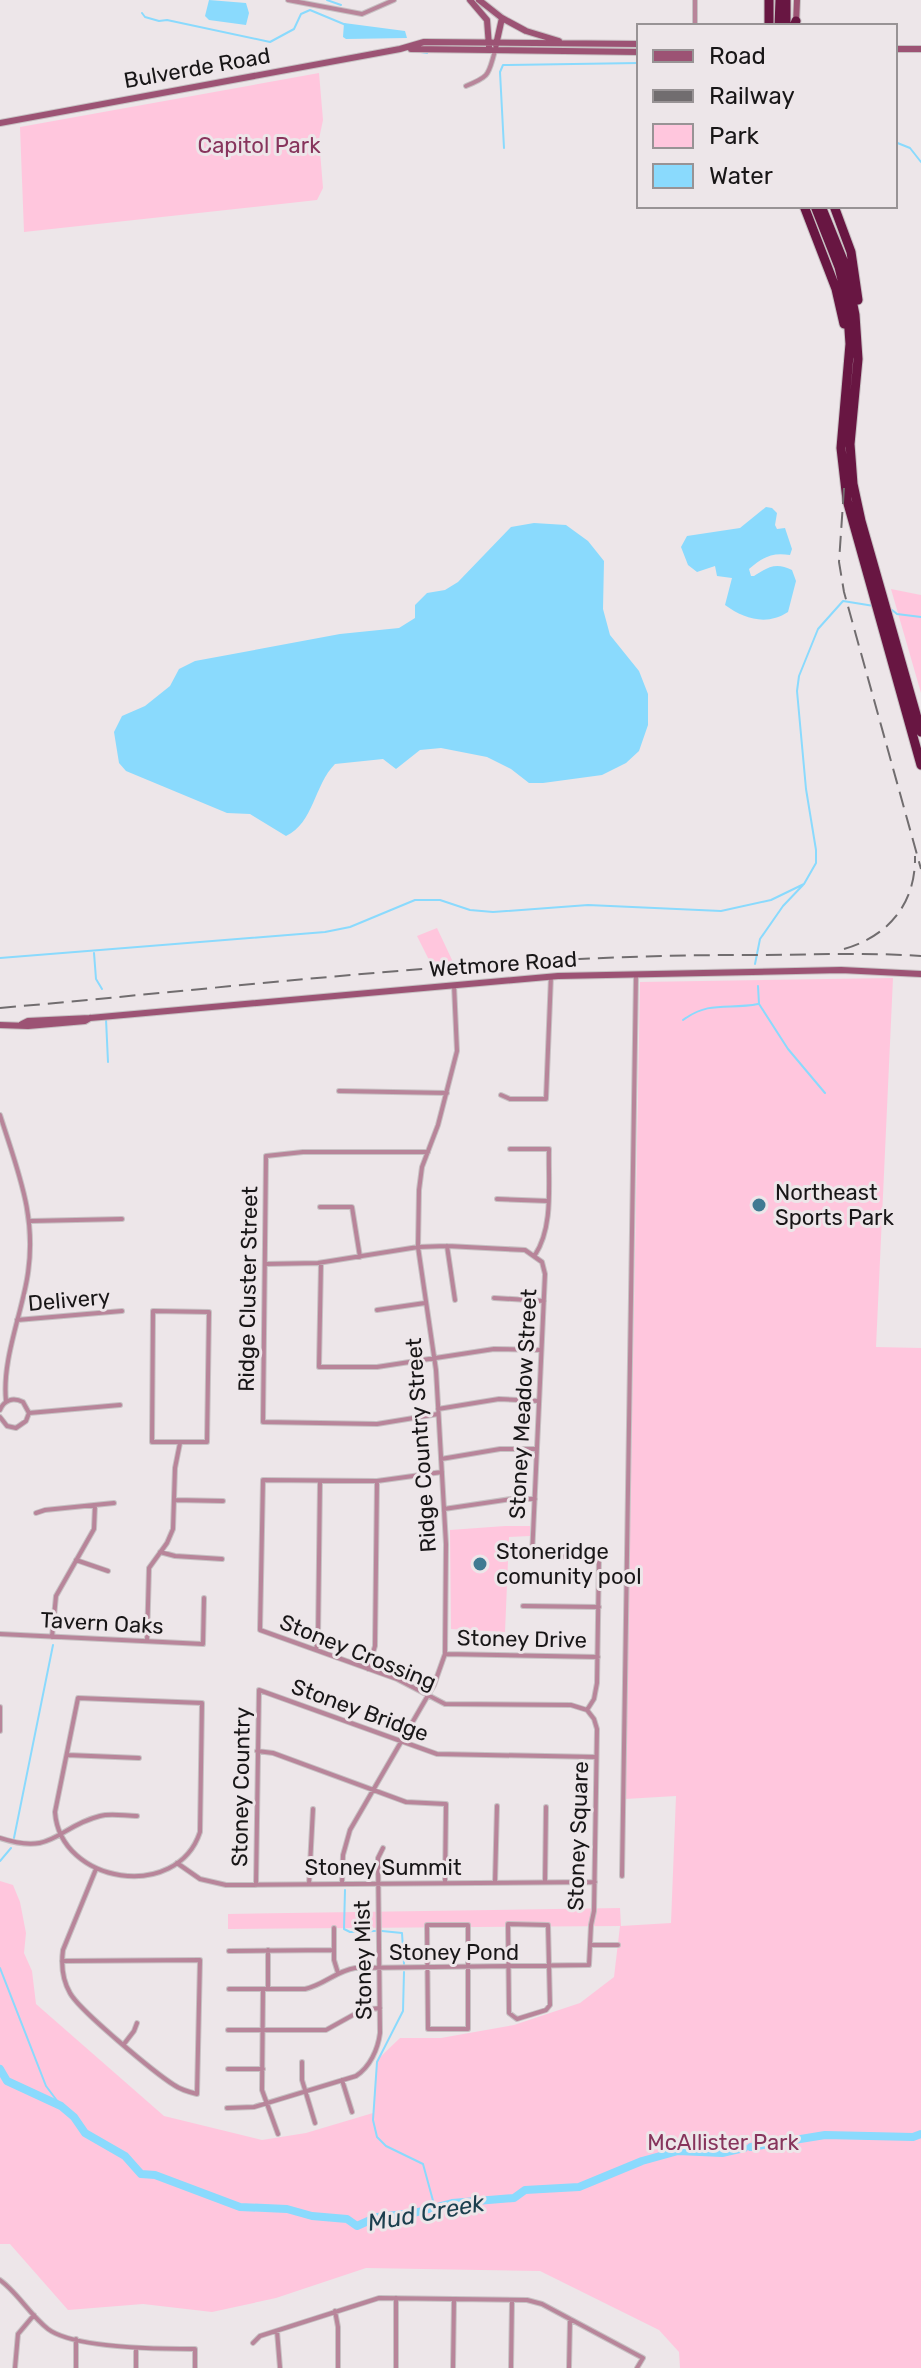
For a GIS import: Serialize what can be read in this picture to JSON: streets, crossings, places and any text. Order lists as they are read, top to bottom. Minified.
{"streets":{"main road":["Bulverde Road","Wetmore Road"],"street":["Ridge Cluster Street","Delivery","Stoney Meadow Street","Ridge Country Street","Tavern Oaks","Stoney Drive","Stoney Crossing","Stoney Bridge","Stoney Country","Stoney Square","Stoney Summit","Stoney Pond","Stoney Mist"]},"crossings":[["Wetmore Road","Ridge Country Street"],["Ridge Cluster Street","Ridge Country Street"],["Ridge Country Street","Stoney Drive"],["Ridge Country Street","Stoney Crossing"],["Ridge Country Street","Stoney Bridge"],["Ridge Country Street","Stoney Summit"],["Stoney Crossing","Stoney Square"],["Stoney Bridge","Stoney Country"],["Stoney Bridge","Stoney Square"],["Stoney Country","Stoney Summit"],["Stoney Square","Stoney Summit"],["Stoney Square","Stoney Pond"],["Stoney Summit","Stoney Mist"],["Stoney Pond","Stoney Mist"]],"water":["Mud Creek"],"parks":["Capitol Park","McAllister Park"],"places":["Northeast Sports Park","Stoneridge comunity pool"],"legend":["Road","Railway","Park","Water"]}
